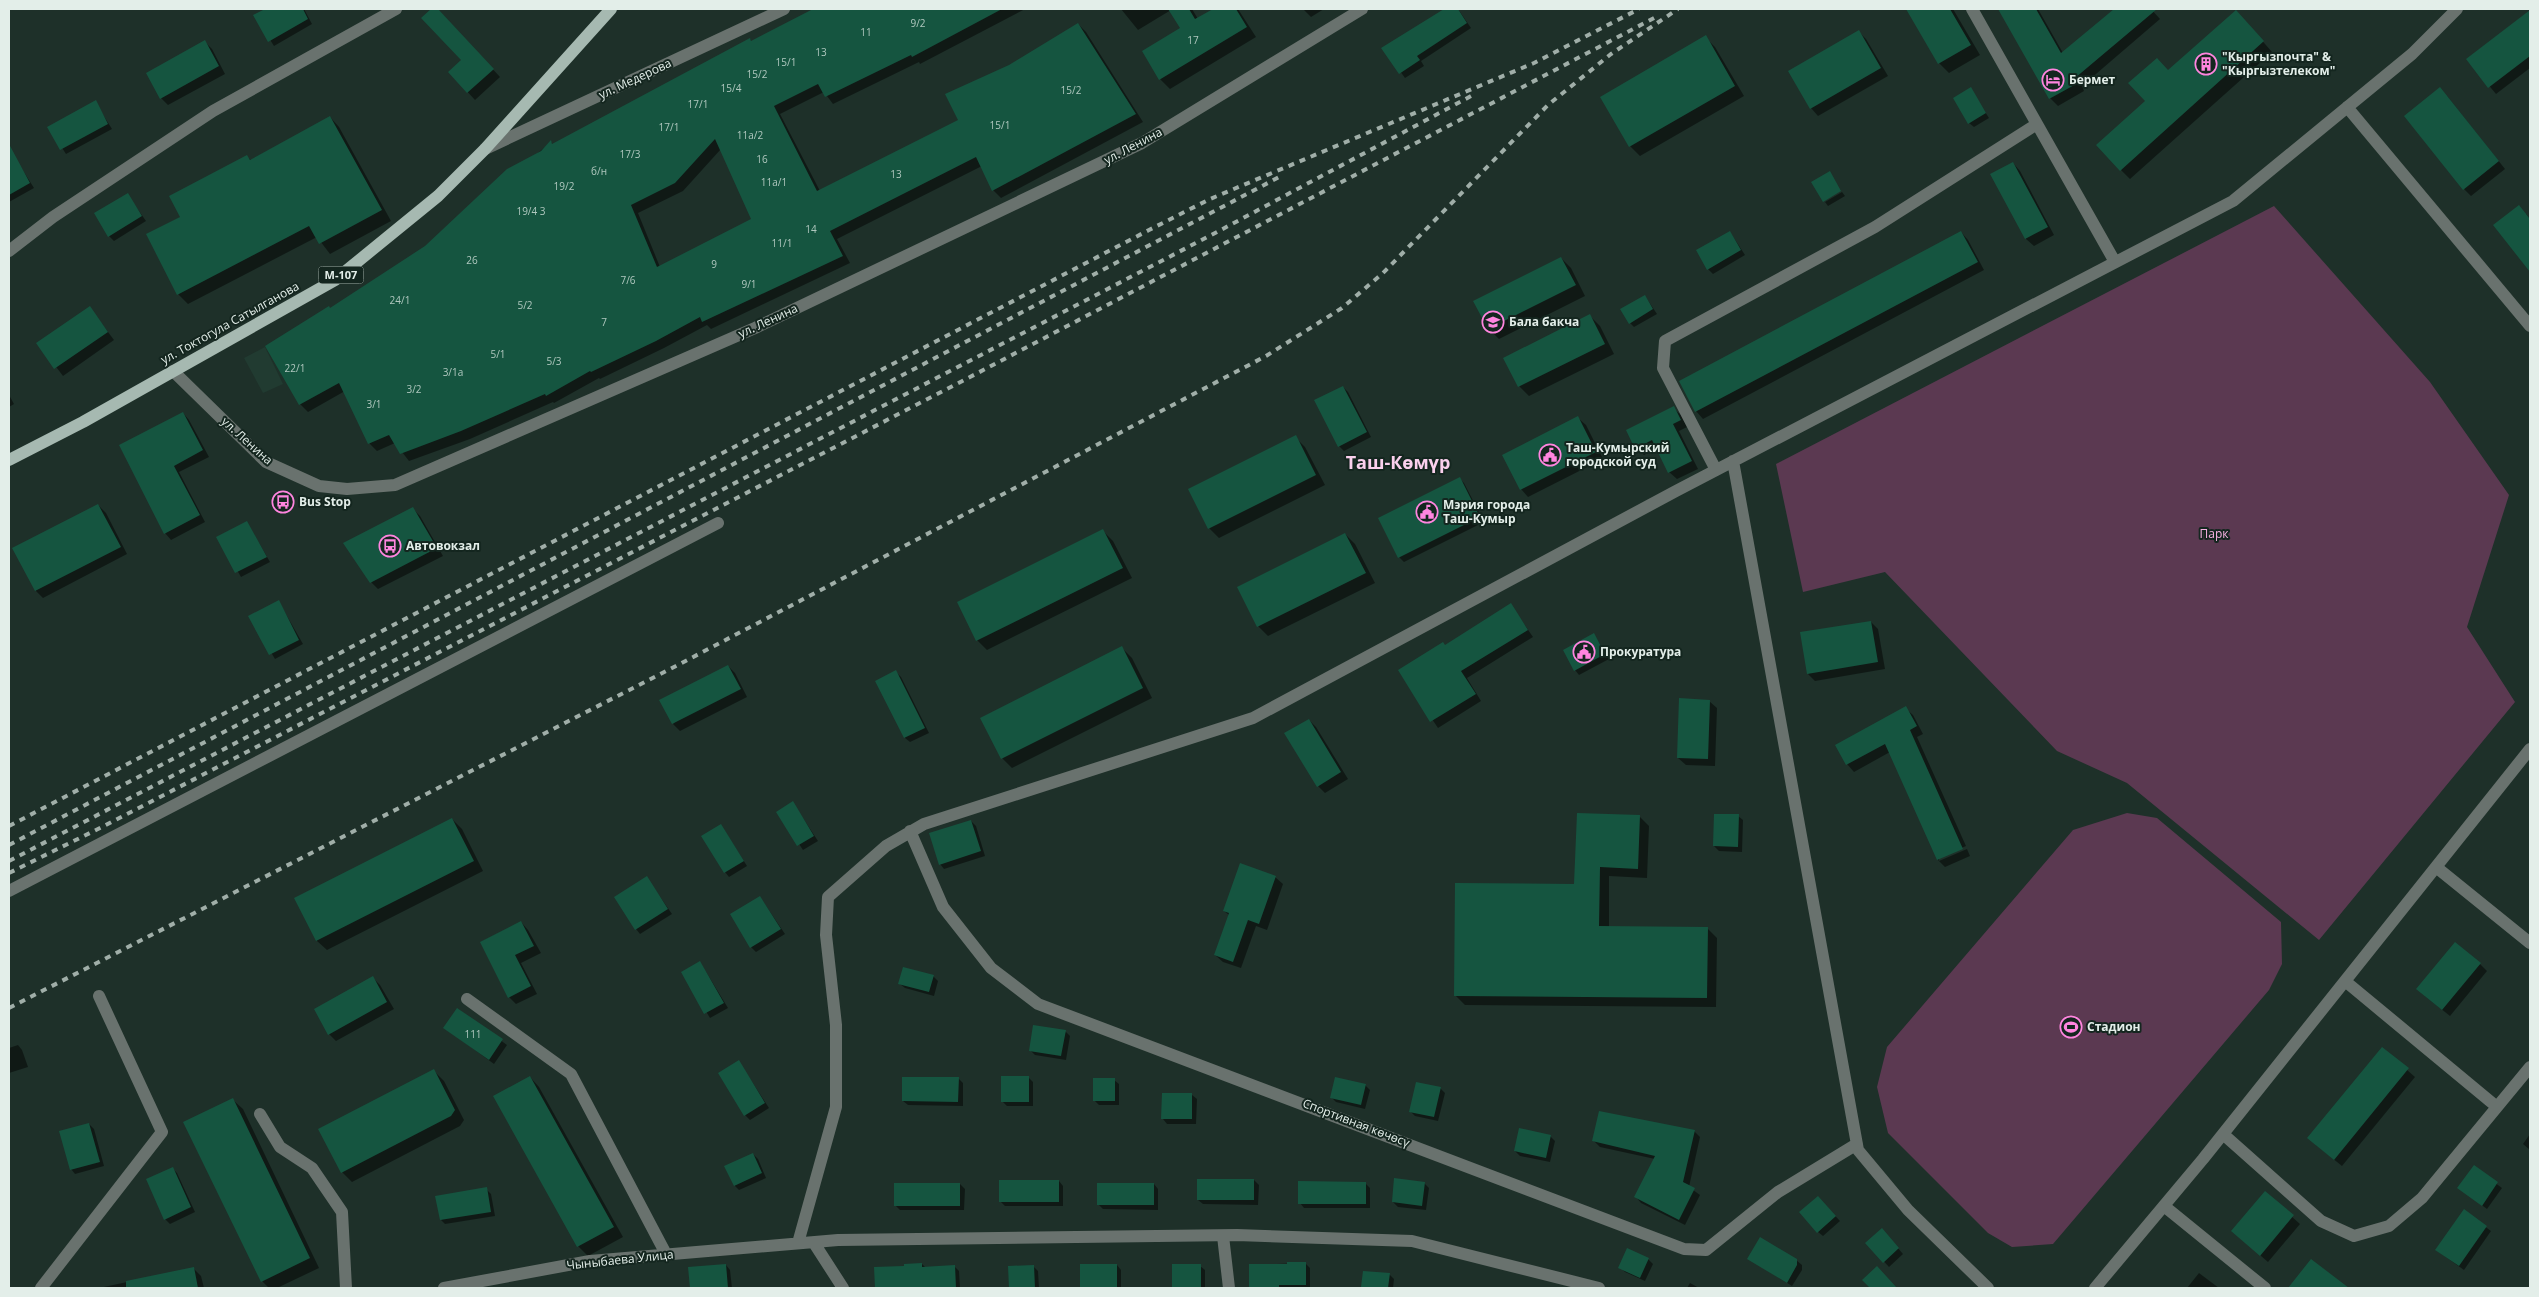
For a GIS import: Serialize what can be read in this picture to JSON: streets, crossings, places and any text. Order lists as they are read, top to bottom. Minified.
{"streets":{"main road":["М-107","ул. Токтогула Сатылганова"],"street":["ул. Медерова","ул. Ленина","Спортивная көчөсү","Чыныбаева Улица"]},"crossings":[["ул. Медерова","ул. Токтогула Сатылганова"],["ул. Ленина","ул. Токтогула Сатылганова"]],"districts":["Таш-Көмүр"],"parks":["Парк"],"places":{"building":["\"Кыргызпочта\" & \"Кыргызтелеком\""],"hotel":["Бермет"],"school or university":["Бала бакча"],"public building":["Таш-Кумырский городской суд","Мэрия города Таш-Кумыр","Прокуратура"],"bus stop":["Bus Stop","Автовокзал"],"sports":["Стадион"]},"house_numbers":["9/2","11","17","13","15/1","15/2","15/4","15/2","17/1","15/1","17/1","11а/2","17/3","16","б/н","13","11а/1","19/2","19/4 3","14","11/1","26","9","7/6","9/1","24/1","5/2","7","5/1","5/3","22/1","3/1а","3/2","3/1","111"]}
